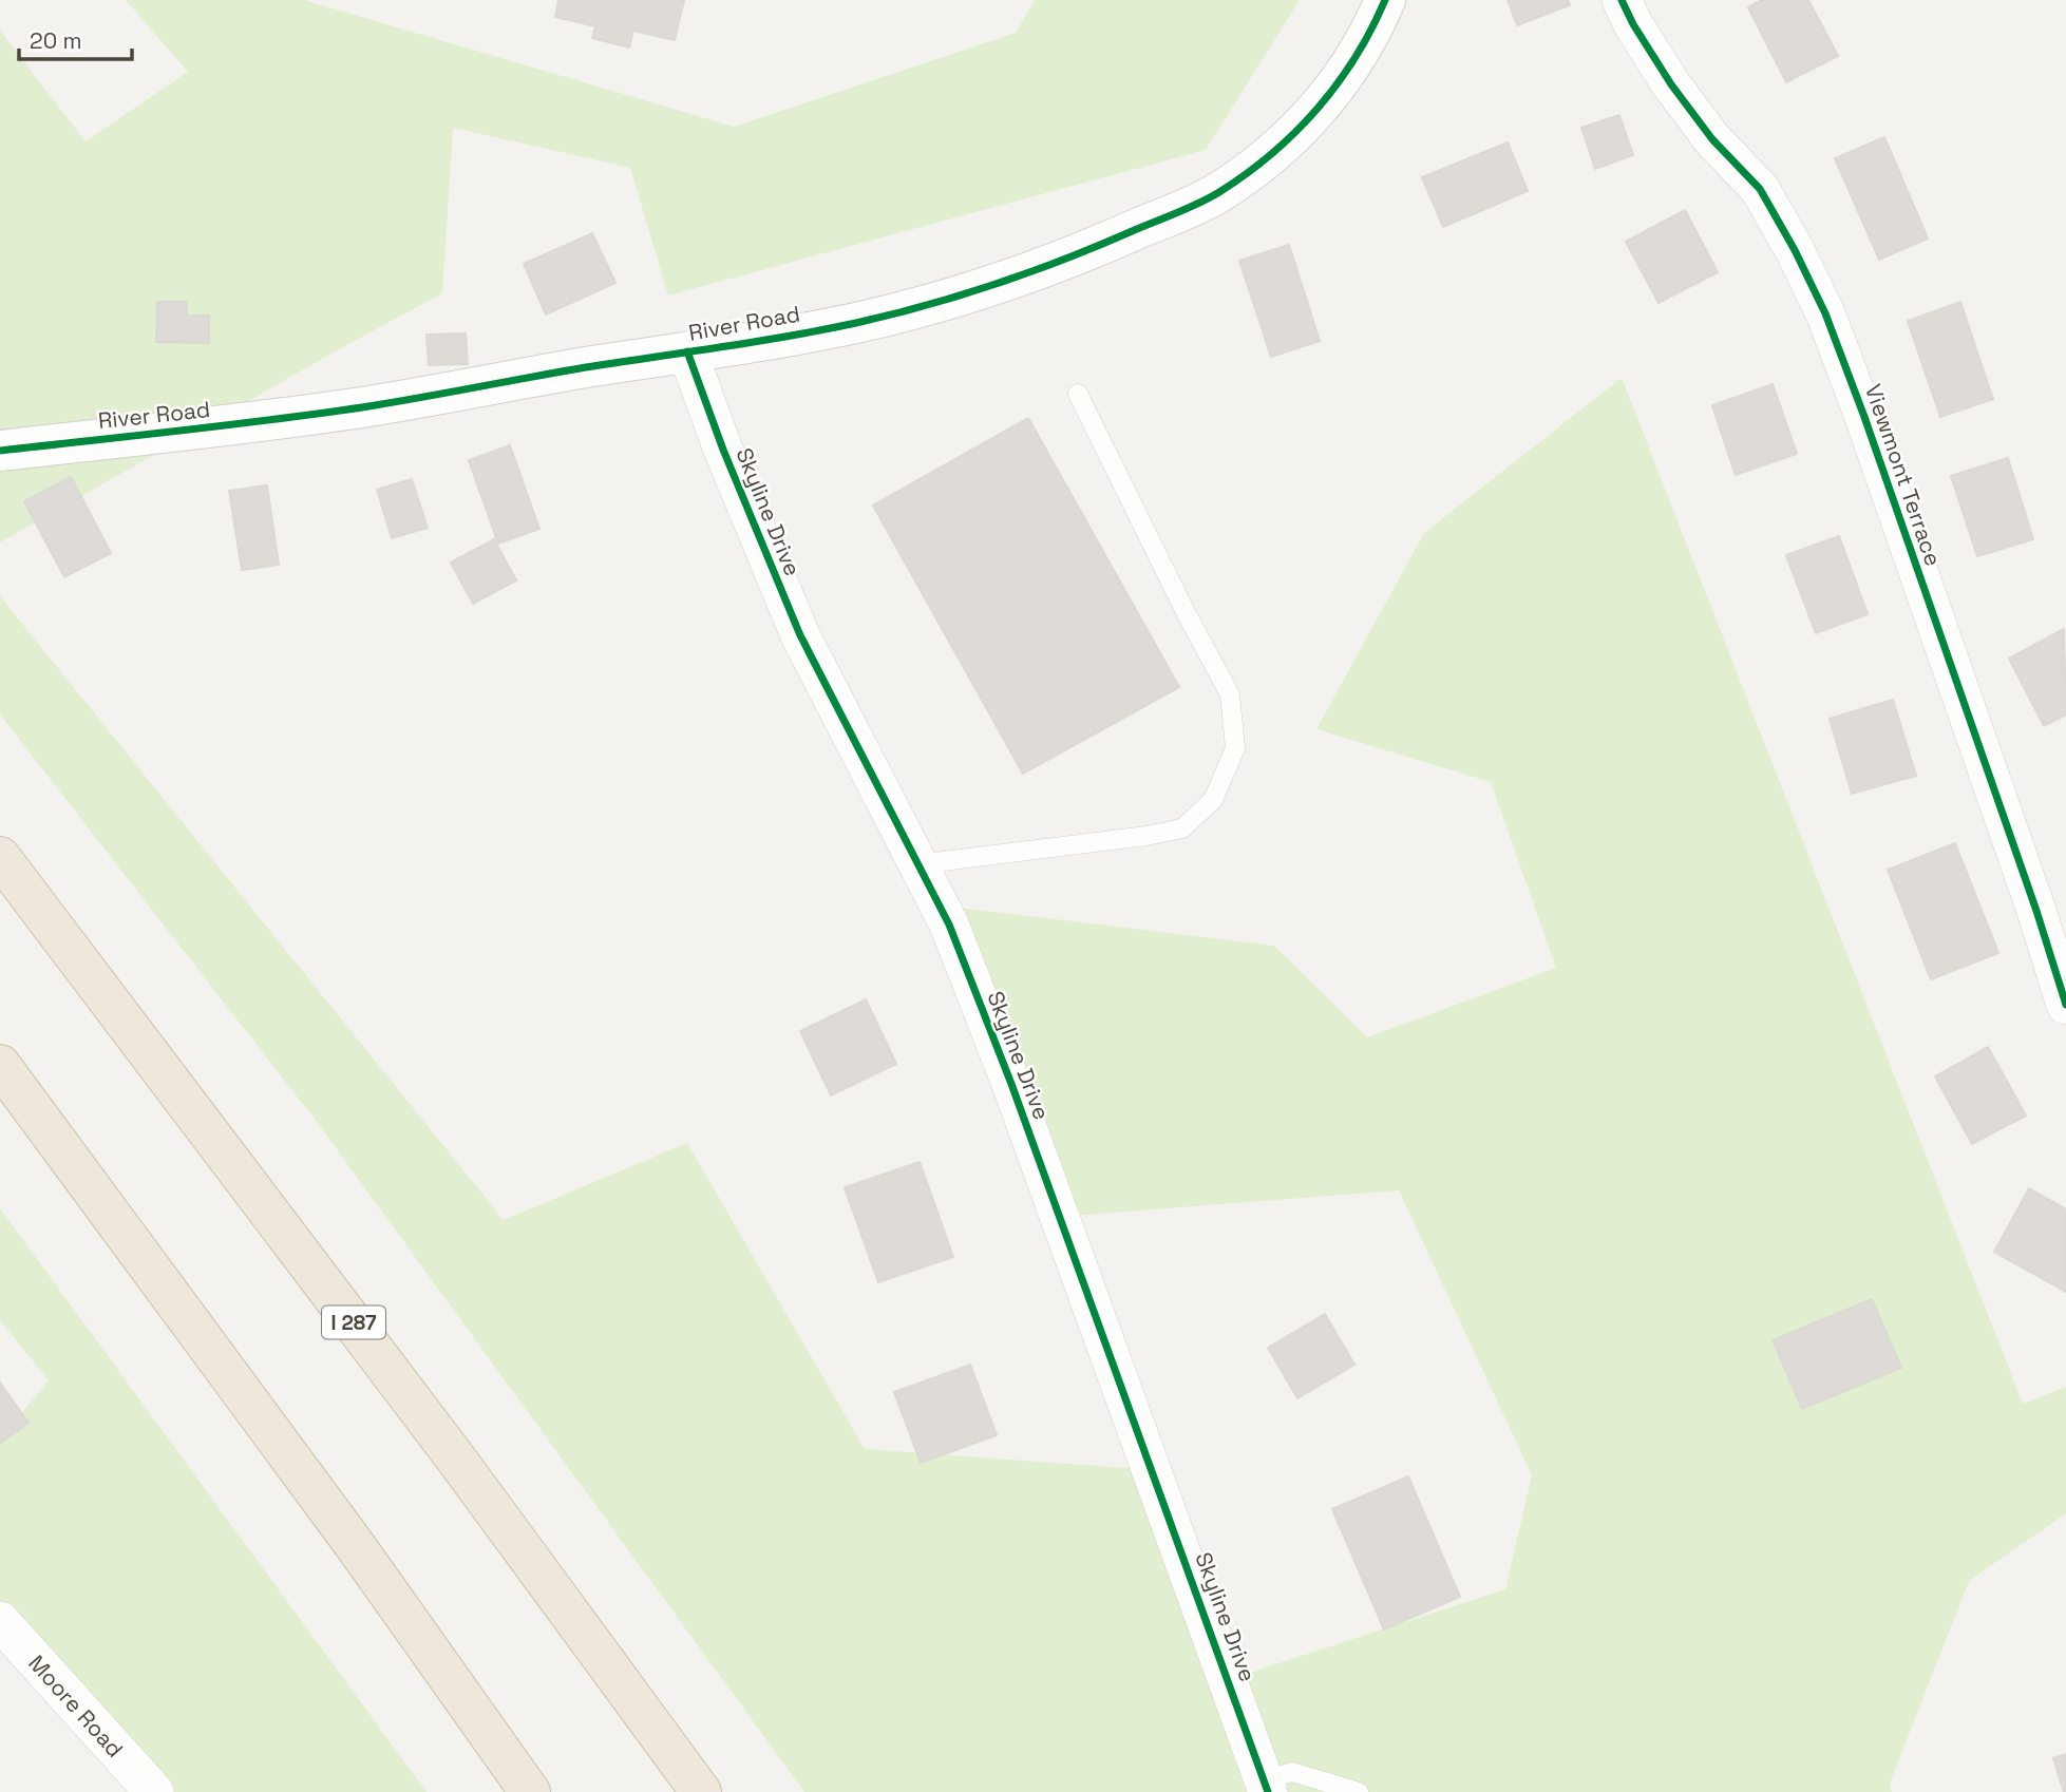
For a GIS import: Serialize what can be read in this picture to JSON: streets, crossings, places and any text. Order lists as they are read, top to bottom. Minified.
{"streets":{"highway":["I 287"],"street":["River Road","Viewmont Terrace","Skyline Drive","Moore Road"]},"crossings":[["River Road","Skyline Drive"]],"scale_bar":"20 m"}
